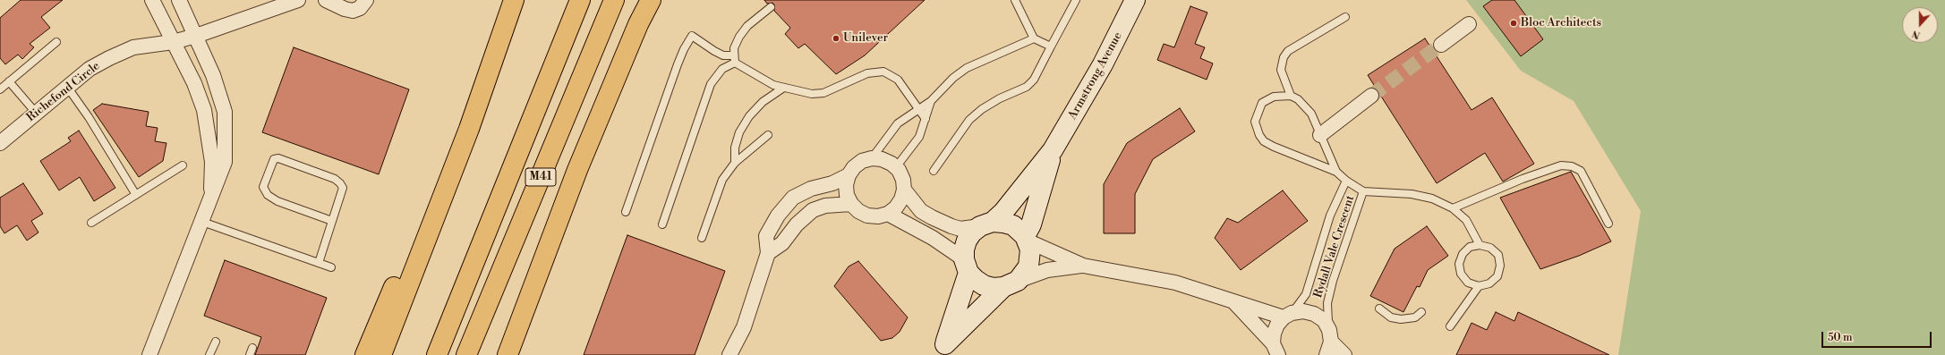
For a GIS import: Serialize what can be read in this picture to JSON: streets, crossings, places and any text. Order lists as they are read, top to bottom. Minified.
{"streets":{"highway":["M41"],"street":["Armstrong Avenue","Richefond Circle"],"lane":["Rydall Vale Crescent"]},"places":["Bloc Architects","Unilever"],"scale_bar":"50 m","north":"bottom"}
